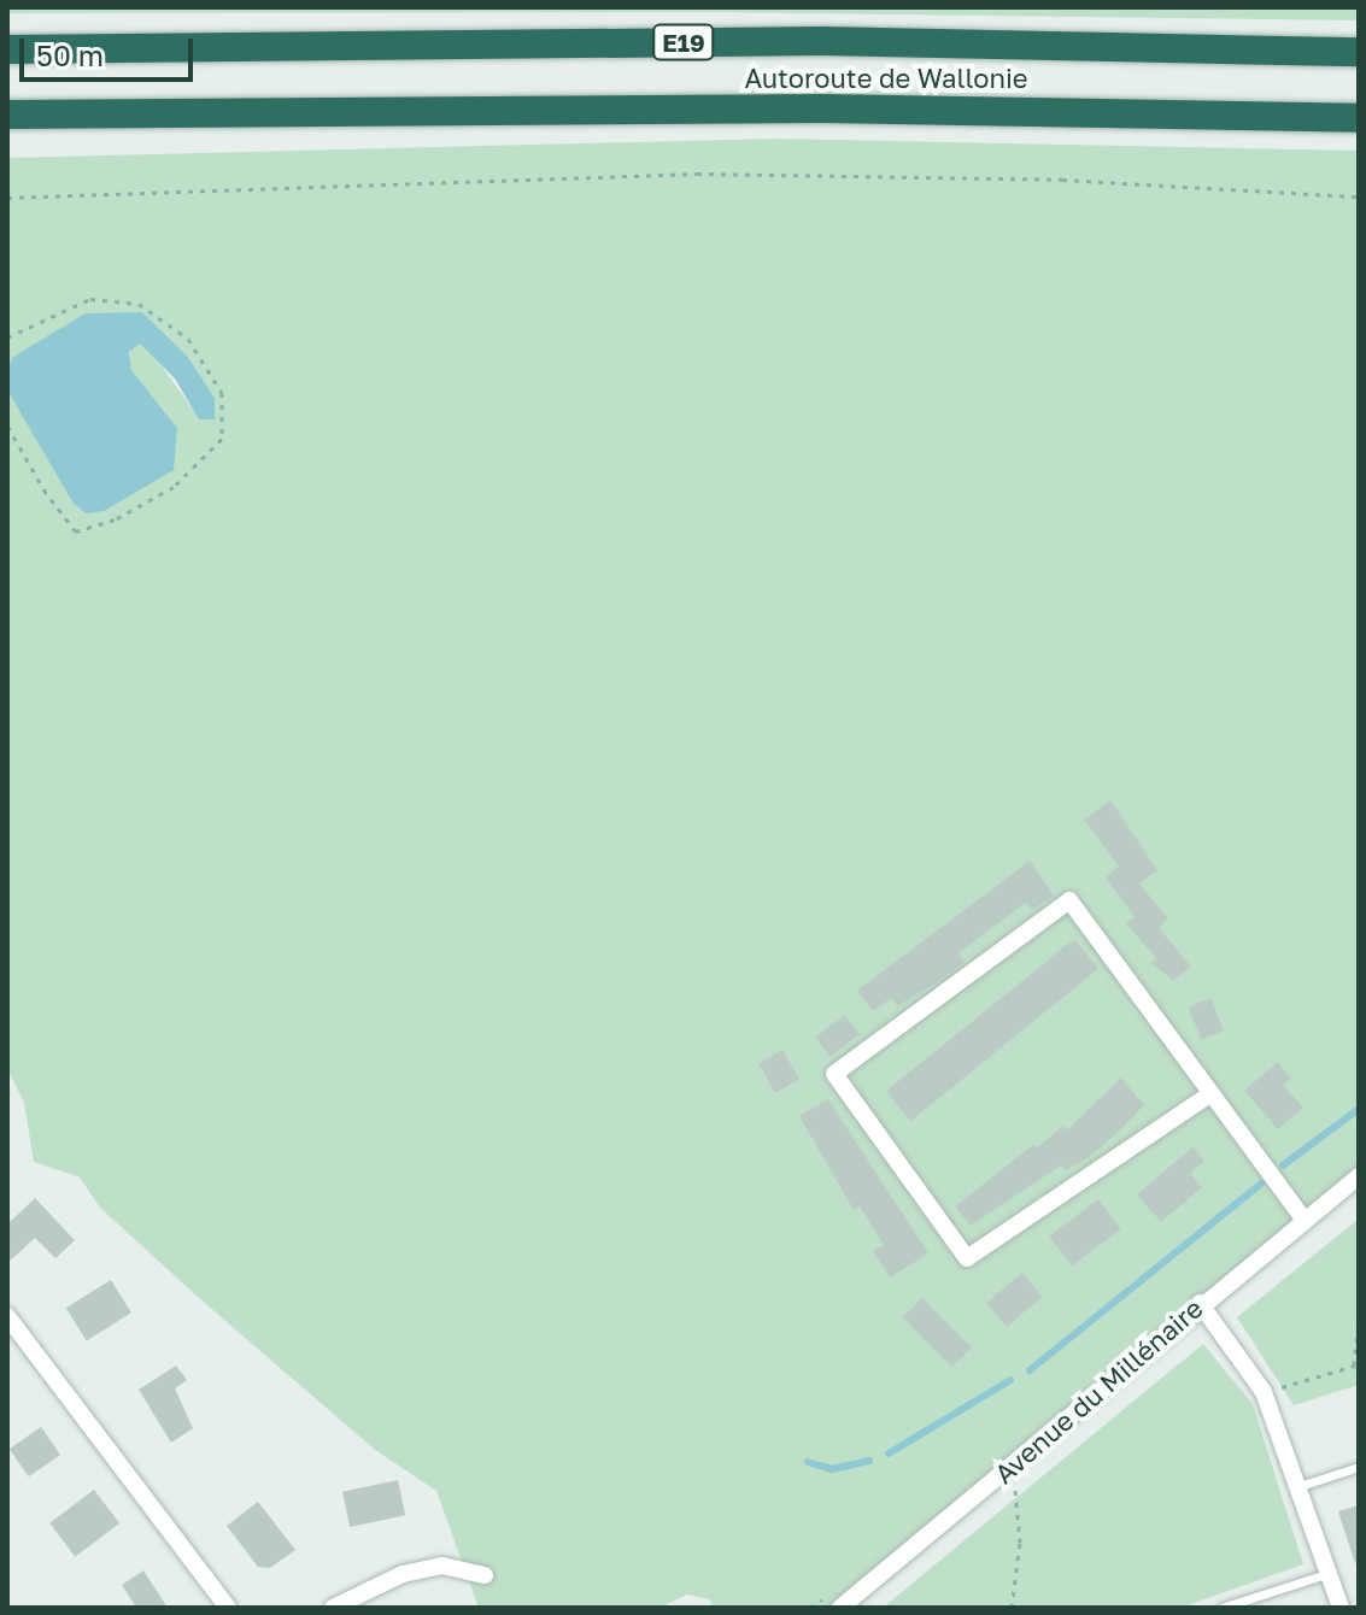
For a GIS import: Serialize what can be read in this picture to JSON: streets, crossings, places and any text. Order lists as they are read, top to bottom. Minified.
{"streets":{"highway":["E19","Autoroute de Wallonie"],"street":["Avenue du Millénaire"]},"scale_bar":"50 m"}
